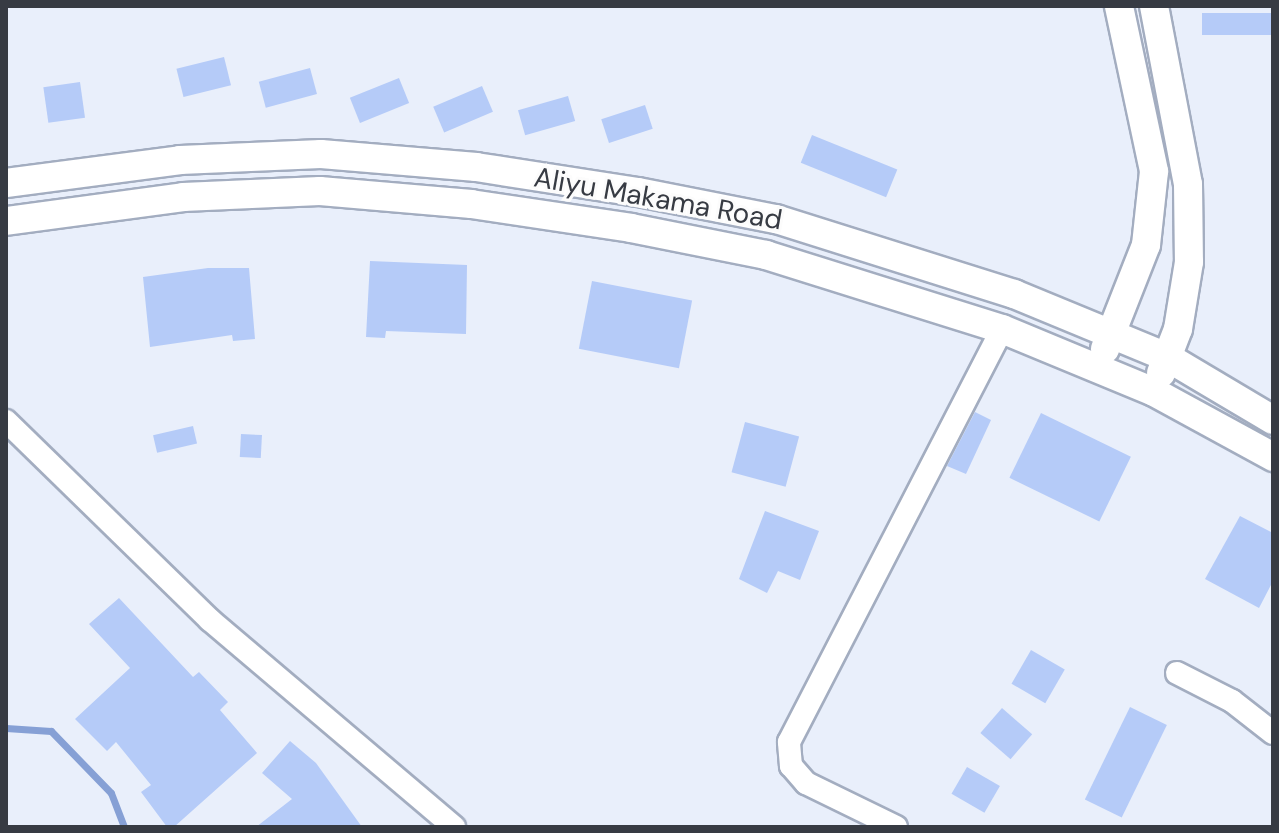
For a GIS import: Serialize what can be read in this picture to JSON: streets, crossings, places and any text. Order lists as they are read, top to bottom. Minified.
{"streets":{"street":["Aliyu Makama Road"]}}
